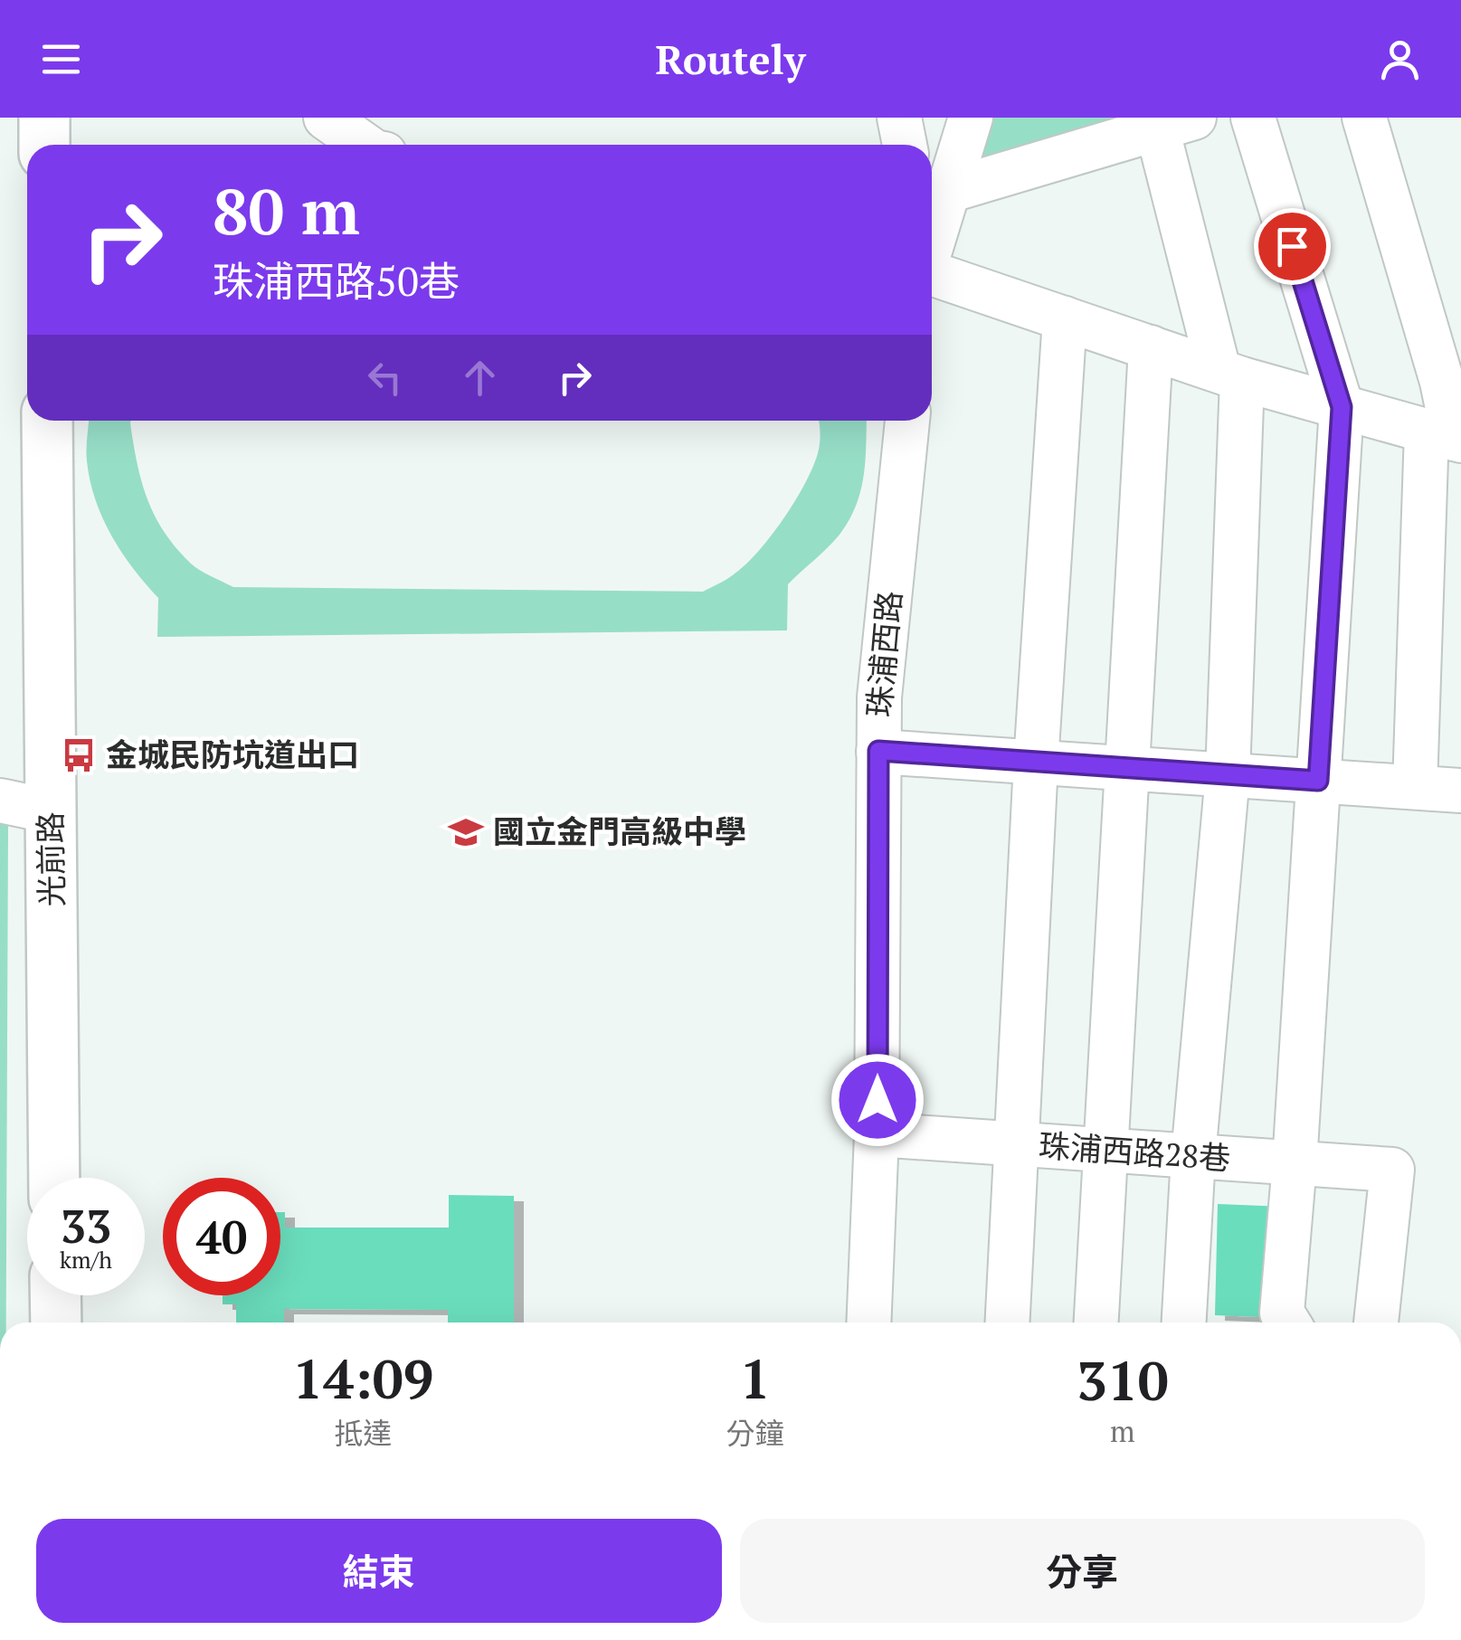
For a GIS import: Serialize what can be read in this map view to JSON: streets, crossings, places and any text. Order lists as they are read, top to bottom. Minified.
{"streets":{"main road":["光前路"],"street":["珠浦西路","珠浦西路28巷"]},"crossings":[["珠浦西路","珠浦西路28巷"]],"places":{"bus stop":["金城民防坑道出口"],"school or university":["國立金門高級中學"]},"page":{"header":"Routely","turn":["80 m","珠浦西路50巷"],"speed":"33 km/h","limit":"40","eta":["14:09","抵達","1","分鐘","310","m"],"buttons":["結束","分享"]}}
